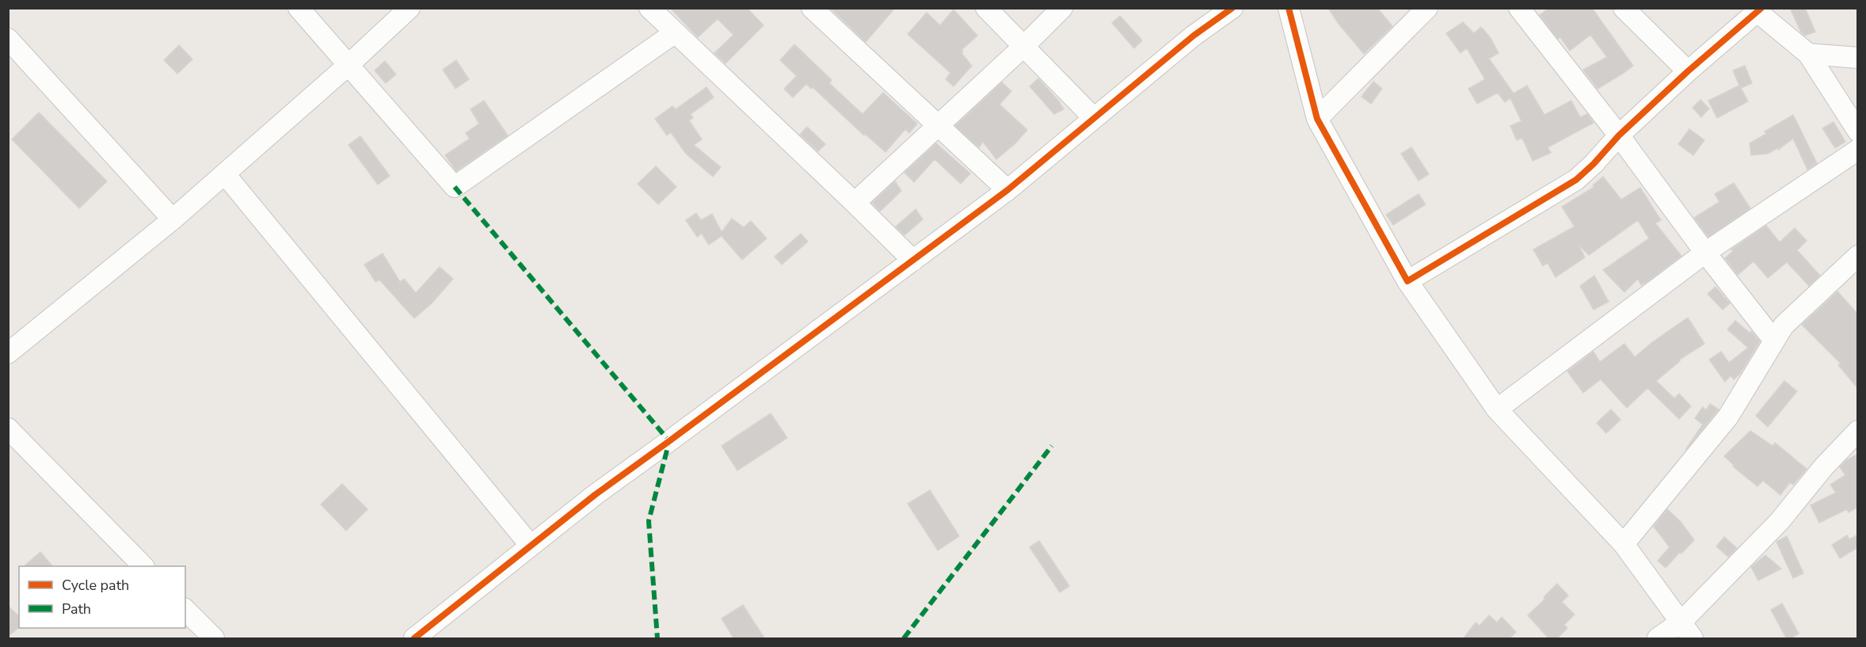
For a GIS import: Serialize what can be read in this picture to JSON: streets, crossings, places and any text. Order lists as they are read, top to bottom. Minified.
{"legend":["Cycle path","Path"]}
